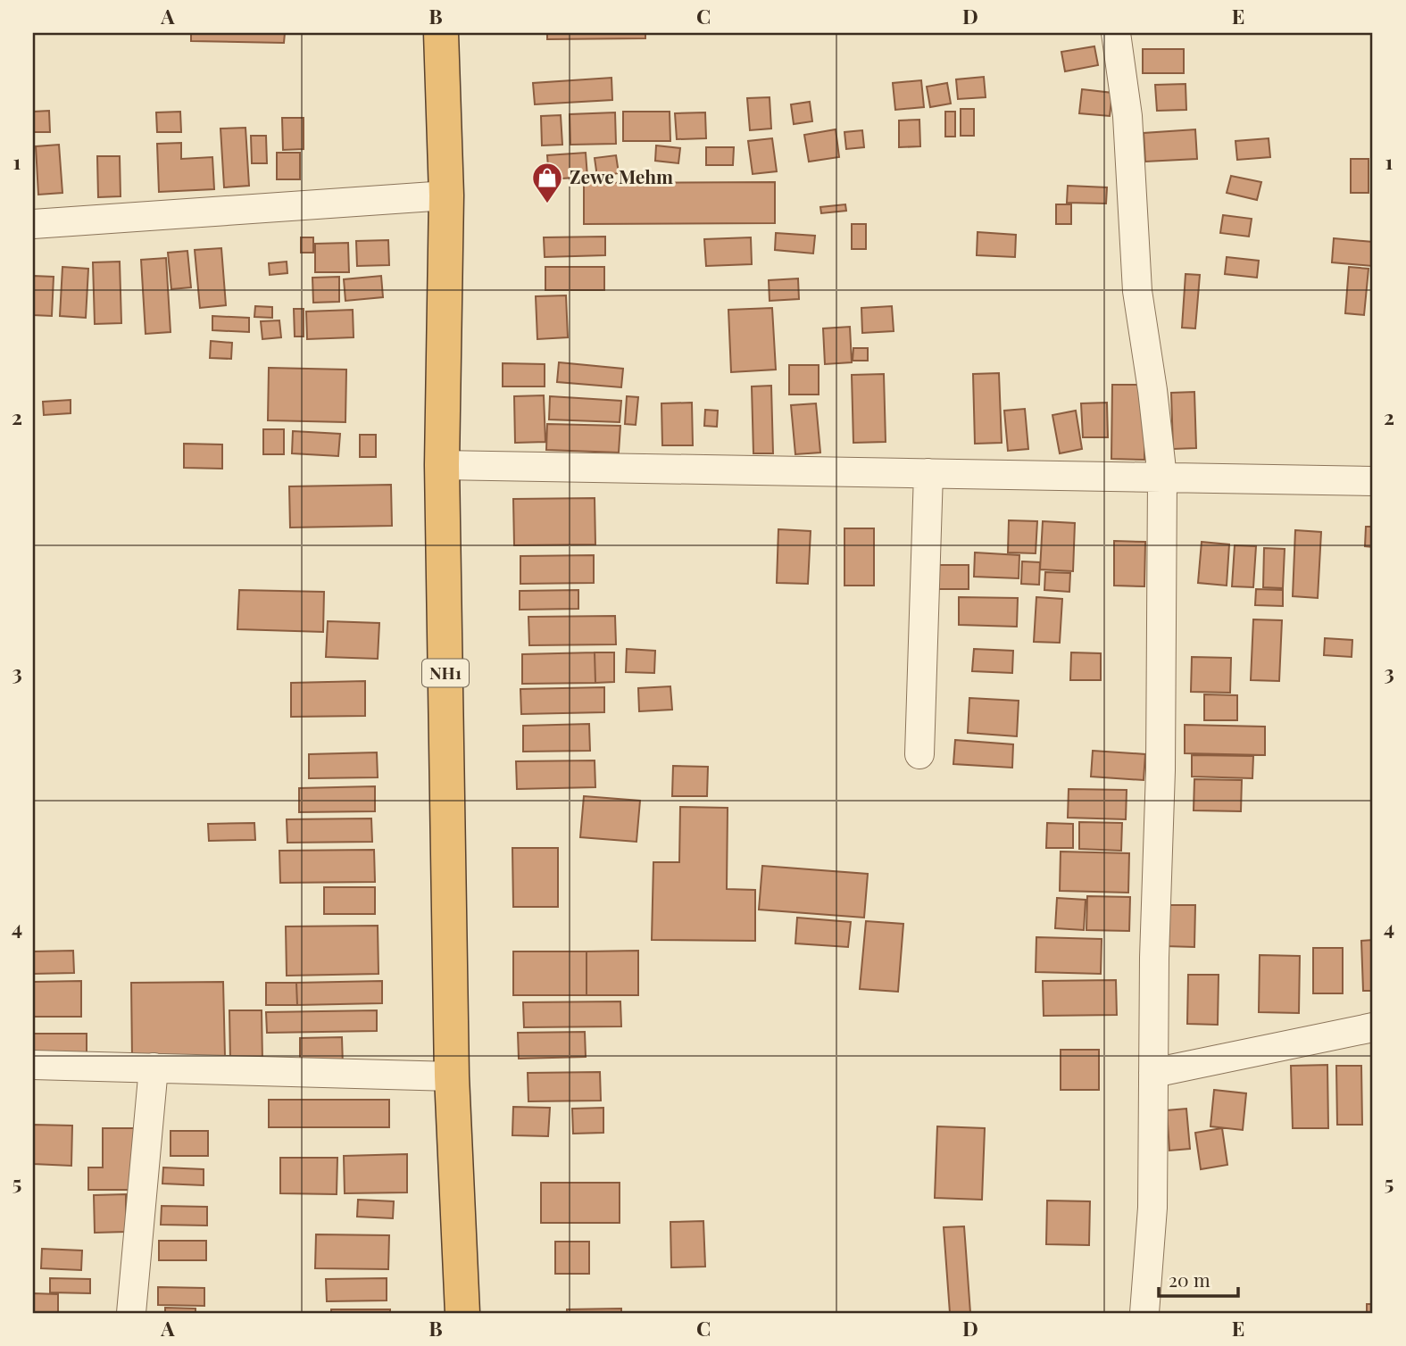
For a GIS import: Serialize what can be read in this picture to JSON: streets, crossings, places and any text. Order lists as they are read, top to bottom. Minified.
{"streets":{"highway":["NH1"]},"places":{"shop":["Zewe Mehm"]},"scale_bar":"20 m","grid":{"columns":["A","B","C","D","E"],"rows":["1","2","3","4","5"]}}
